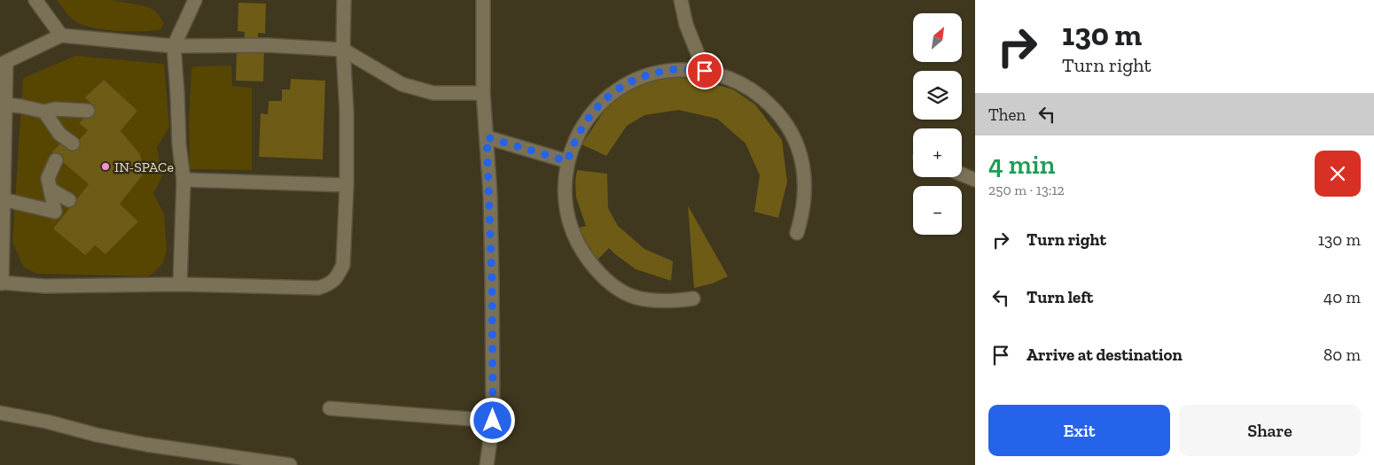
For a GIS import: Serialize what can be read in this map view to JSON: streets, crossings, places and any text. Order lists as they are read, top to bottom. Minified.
{"places":["IN-SPACe"],"north":"top right","page":{"turn":["130 m","Turn right"],"map_buttons":["+","−"],"then":"Then","heading":["4 min","250 m · 13:12"],"list":[{"name":"Turn right","value":"130 m"},{"name":"Turn left","value":"40 m"},{"name":"Arrive at destination","value":"80 m"}],"buttons":["Exit","Share"]}}
